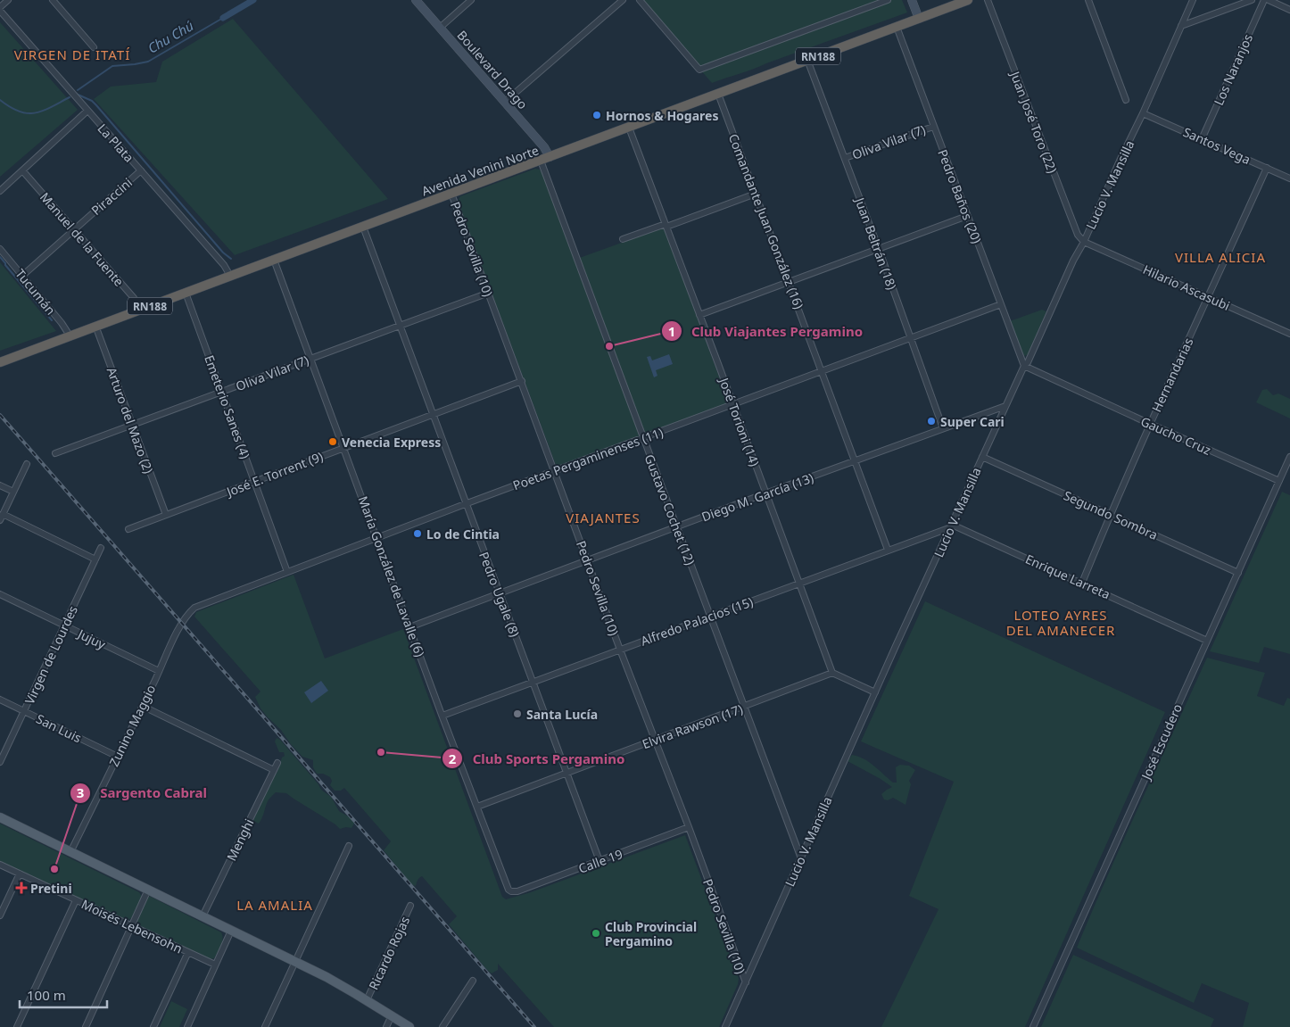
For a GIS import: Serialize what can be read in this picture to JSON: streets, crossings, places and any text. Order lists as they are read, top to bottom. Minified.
{"streets":{"highway":["RN188","Avenida Venini Norte"],"main road":["Boulevard Drago"],"street":["Los Naranjos","Juan José Toro (22)","Oliva Vilar (7)","La Plata","Santos Vega","Lucio V. Mansilla","Piraccini","Pedro Baños (20)","Comandante Juan González (16)","Manuel de la Fuente","Juan Beltrán (18)","Pedro Sevilla (10)","Hilario Ascasubi","Tucumán","Hernandarias","Emeterio Sanes (4)","Arturo del Mazo (2)","José Torioni (14)","Gaucho Cruz","Poetas Pergaminenses (11)","José E. Torrent (9)","Diego M. García (13)","Gustavo Cochet (12)","Segundo Sombra","María González de Lavalle (6)","Enrique Larreta","Pedro Ugale (8)","Alfredo Palacios (15)","Jujuy","Virgen de Lourdes","Zunino Maggio","Elvira Rawson (17)","San Luis","José Escudero","Menghi","Calle 19","Moisés Lebensohn","Ricardo Rojas"]},"crossings":[["Boulevard Drago","Avenida Venini Norte"],["Boulevard Drago","Gustavo Cochet (12)"],["Los Naranjos","Santos Vega"],["Juan José Toro (22)","Lucio V. Mansilla"],["Juan José Toro (22)","Hilario Ascasubi"],["Oliva Vilar (7)","Pedro Baños (20)"],["Oliva Vilar (7)","Juan Beltrán (18)"],["Oliva Vilar (7)","Pedro Sevilla (10)"],["Oliva Vilar (7)","Emeterio Sanes (4)"],["Oliva Vilar (7)","Arturo del Mazo (2)"],["Oliva Vilar (7)","María González de Lavalle (6)"],["Oliva Vilar (7)","Pedro Ugale (8)"],["La Plata","Avenida Venini Norte"],["La Plata","Piraccini"],["Santos Vega","Lucio V. Mansilla"],["Santos Vega","Hernandarias"],["Avenida Venini Norte","Pedro Baños (20)"],["Avenida Venini Norte","Comandante Juan González (16)"],["Avenida Venini Norte","Manuel de la Fuente"],["Avenida Venini Norte","Juan Beltrán (18)"],["Avenida Venini Norte","Pedro Sevilla (10)"],["Avenida Venini Norte","Tucumán"],["Avenida Venini Norte","Emeterio Sanes (4)"],["Avenida Venini Norte","Arturo del Mazo (2)"],["Avenida Venini Norte","José Torioni (14)"],["Avenida Venini Norte","Gustavo Cochet (12)"],["Avenida Venini Norte","María González de Lavalle (6)"],["Avenida Venini Norte","Pedro Ugale (8)"],["Lucio V. Mansilla","Pedro Baños (20)"],["Lucio V. Mansilla","Pedro Sevilla (10)"],["Lucio V. Mansilla","Hilario Ascasubi"],["Lucio V. Mansilla","Gaucho Cruz"],["Lucio V. Mansilla","Diego M. García (13)"],["Lucio V. Mansilla","Gustavo Cochet (12)"],["Lucio V. Mansilla","Segundo Sombra"],["Lucio V. Mansilla","Enrique Larreta"],["Lucio V. Mansilla","Alfredo Palacios (15)"],["Piraccini","Manuel de la Fuente"],["Piraccini","Tucumán"],["Pedro Baños (20)","Gaucho Cruz"],["Pedro Baños (20)","Poetas Pergaminenses (11)"],["Comandante Juan González (16)","Poetas Pergaminenses (11)"],["Comandante Juan González (16)","Diego M. García (13)"],["Comandante Juan González (16)","Alfredo Palacios (15)"],["Juan Beltrán (18)","Poetas Pergaminenses (11)"],["Juan Beltrán (18)","Diego M. García (13)"],["Pedro Sevilla (10)","Poetas Pergaminenses (11)"],["Pedro Sevilla (10)","José E. Torrent (9)"],["Pedro Sevilla (10)","Diego M. García (13)"],["Pedro Sevilla (10)","Alfredo Palacios (15)"],["Pedro Sevilla (10)","Elvira Rawson (17)"],["Pedro Sevilla (10)","Calle 19"],["Hilario Ascasubi","Hernandarias"],["Hernandarias","Gaucho Cruz"],["Hernandarias","Segundo Sombra"],["Hernandarias","Enrique Larreta"],["Emeterio Sanes (4)","Poetas Pergaminenses (11)"],["Emeterio Sanes (4)","José E. Torrent (9)"],["Arturo del Mazo (2)","José E. Torrent (9)"],["José Torioni (14)","Poetas Pergaminenses (11)"],["José Torioni (14)","Diego M. García (13)"],["José Torioni (14)","Alfredo Palacios (15)"],["José Torioni (14)","Elvira Rawson (17)"],["Gaucho Cruz","José Escudero"],["Poetas Pergaminenses (11)","Gustavo Cochet (12)"],["Poetas Pergaminenses (11)","María González de Lavalle (6)"],["Poetas Pergaminenses (11)","Pedro Ugale (8)"],["Poetas Pergaminenses (11)","Zunino Maggio"],["José E. Torrent (9)","María González de Lavalle (6)"],["José E. Torrent (9)","Pedro Ugale (8)"],["Diego M. García (13)","Gustavo Cochet (12)"],["Diego M. García (13)","María González de Lavalle (6)"],["Diego M. García (13)","Pedro Ugale (8)"],["Gustavo Cochet (12)","Alfredo Palacios (15)"],["Gustavo Cochet (12)","Elvira Rawson (17)"],["Segundo Sombra","José Escudero"],["María González de Lavalle (6)","Alfredo Palacios (15)"],["María González de Lavalle (6)","Elvira Rawson (17)"],["María González de Lavalle (6)","Calle 19"],["Enrique Larreta","Alfredo Palacios (15)"],["Enrique Larreta","José Escudero"],["Pedro Ugale (8)","Alfredo Palacios (15)"],["Pedro Ugale (8)","Elvira Rawson (17)"],["Pedro Ugale (8)","Calle 19"],["Jujuy","Virgen de Lourdes"],["Jujuy","Zunino Maggio"],["Virgen de Lourdes","San Luis"],["Zunino Maggio","San Luis"]],"districts":["VIRGEN DE ITATÍ","VILLA ALICIA","VIAJANTES","LOTEO AYRES DEL AMANECER","LA AMALIA"],"water":["Chu Chú"],"places":{"other":["Hornos & Hogares","Club Viajantes Pergamino","Super Cari","Venecia Express","Lo de Cintia","Santa Lucía","Club Sports Pergamino","Sargento Cabral","Club Provincial Pergamino"],"health":["Pretini"]},"scale_bar":"100 m"}
